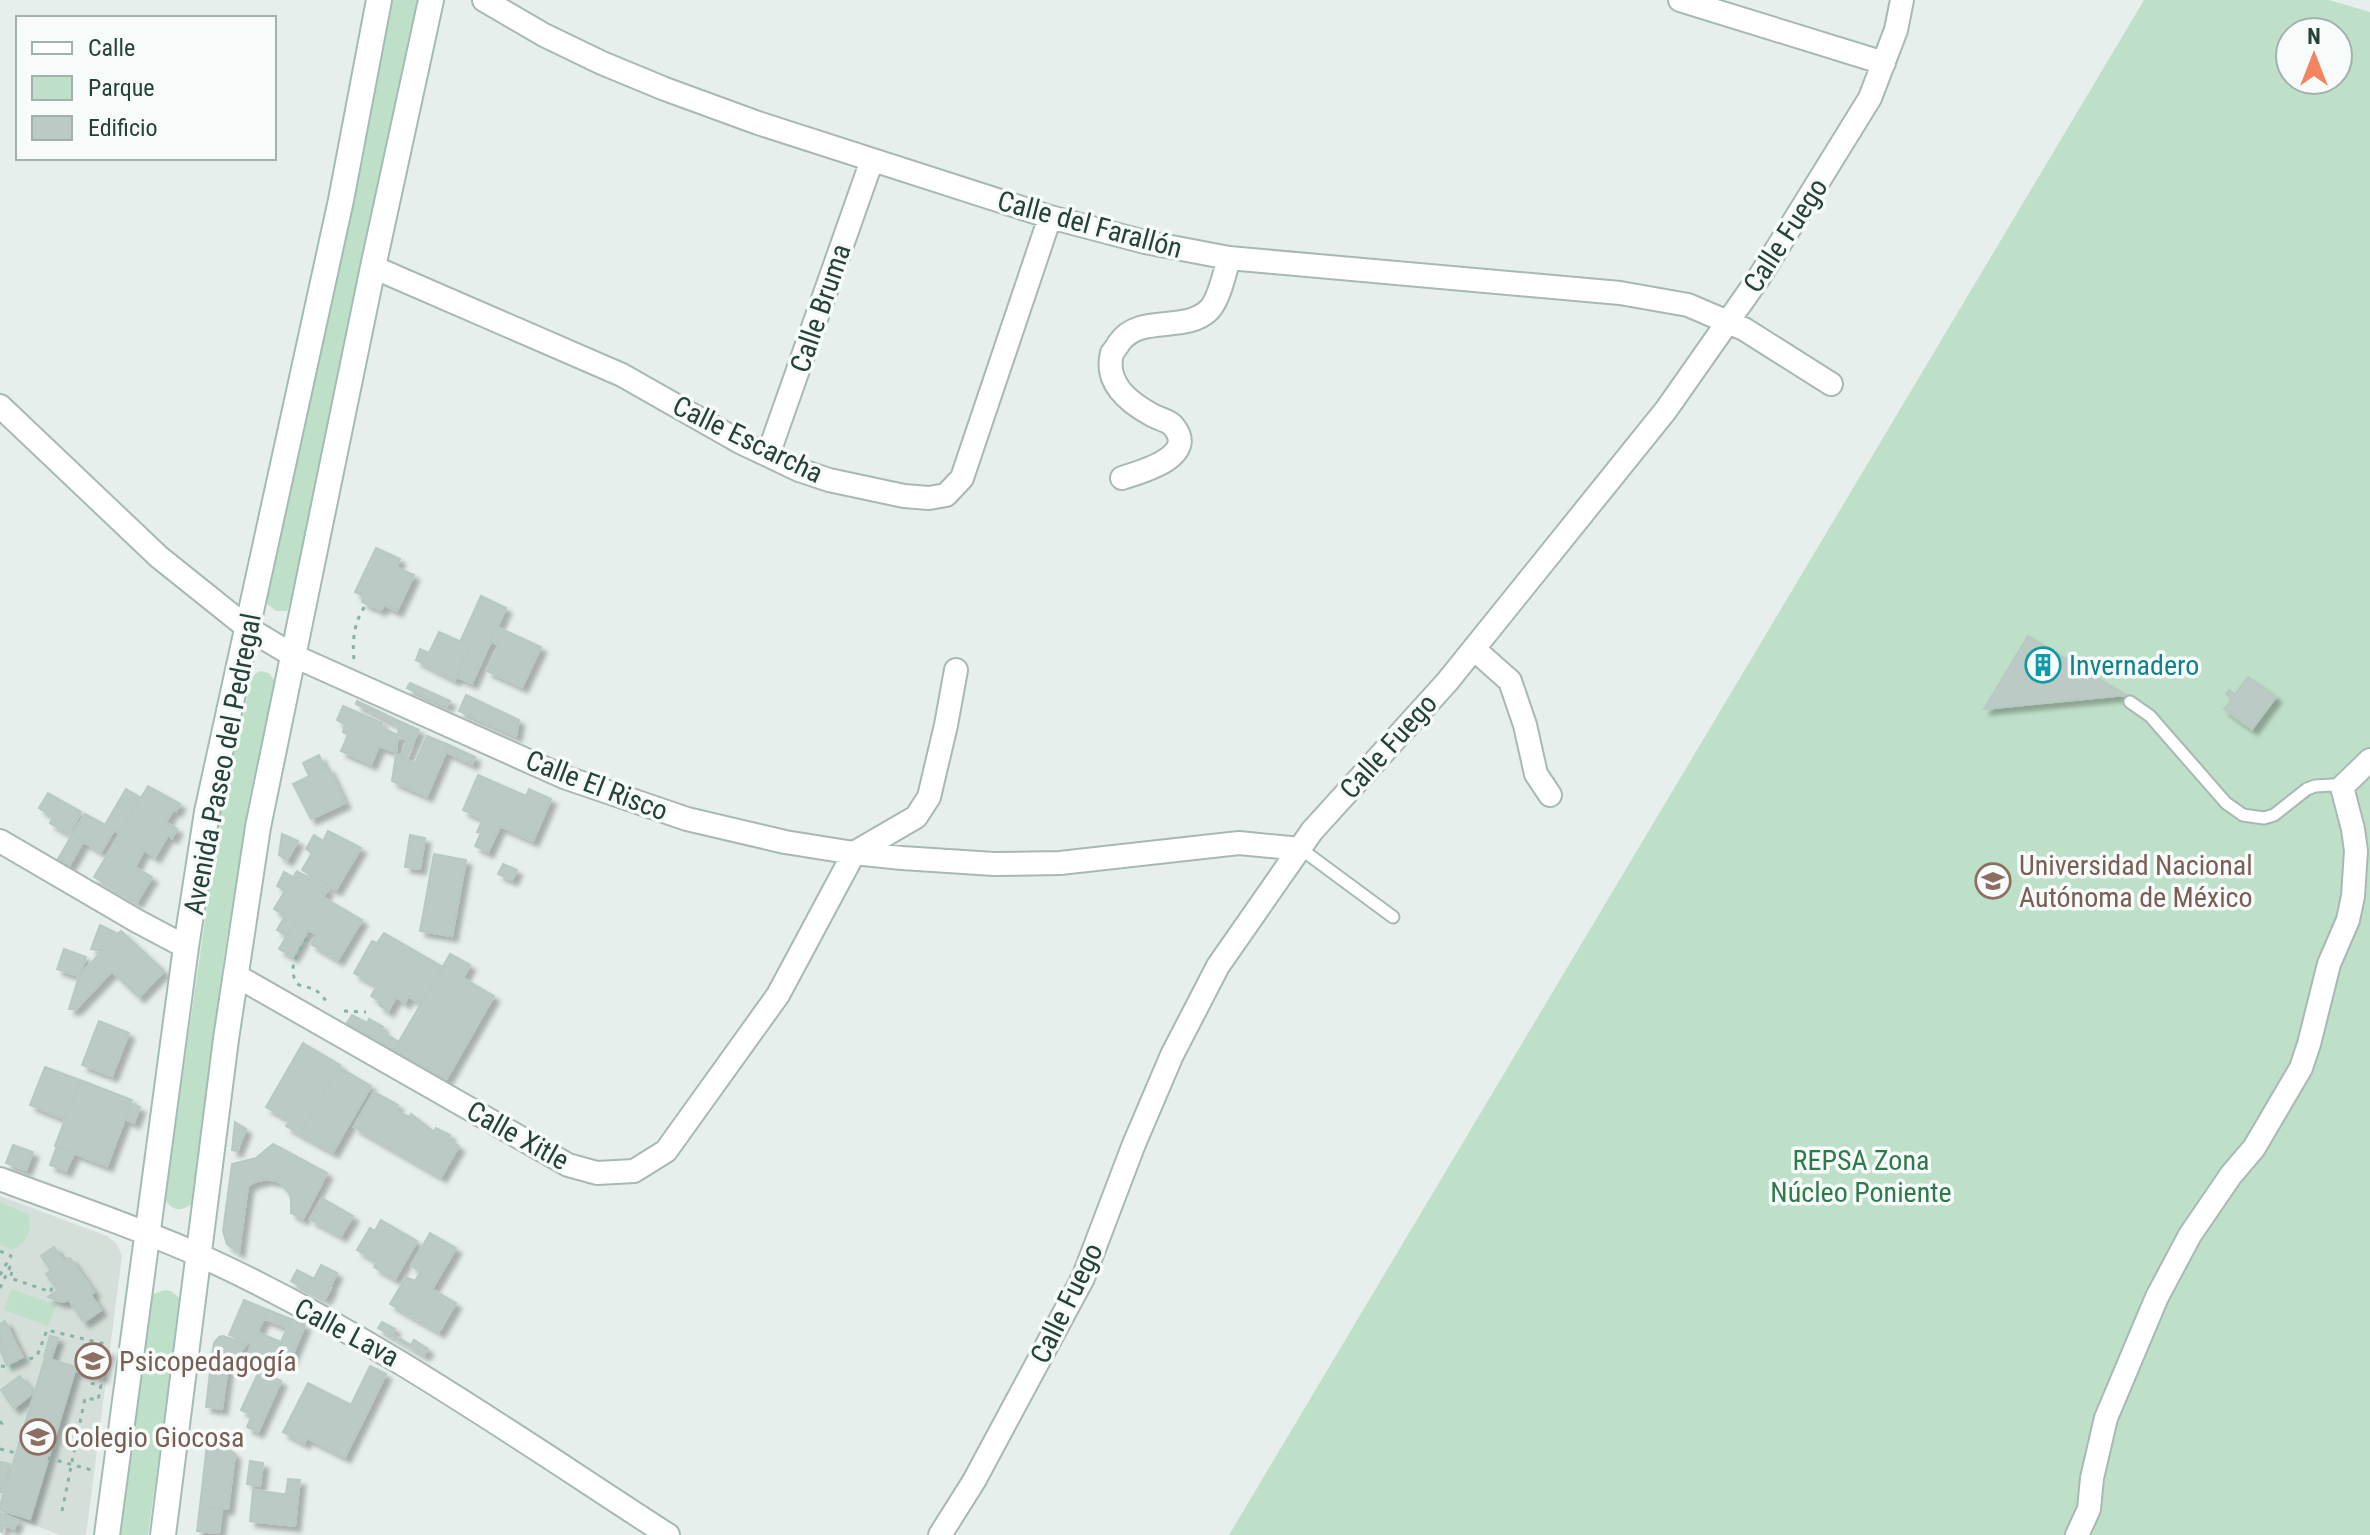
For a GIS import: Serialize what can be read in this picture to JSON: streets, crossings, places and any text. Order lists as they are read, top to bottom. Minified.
{"streets":{"main road":["Avenida Paseo del Pedregal"],"street":["Calle del Farallón","Calle Fuego","Calle Bruma","Calle Escarcha","Calle El Risco","Calle Xitle","Calle Lava"]},"crossings":[["Calle del Farallón","Calle Fuego"],["Calle del Farallón","Calle Bruma"],["Calle del Farallón","Calle Escarcha"],["Calle Fuego","Calle El Risco"],["Calle Bruma","Calle Escarcha"],["Calle Escarcha","Avenida Paseo del Pedregal"],["Avenida Paseo del Pedregal","Calle El Risco"],["Avenida Paseo del Pedregal","Calle Xitle"],["Avenida Paseo del Pedregal","Calle Lava"],["Calle El Risco","Calle Xitle"]],"parks":["REPSA Zona Núcleo Poniente"],"places":{"building":["Invernadero"],"school or university":["Universidad Nacional Autónoma de México","Psicopedagogía","Colegio Giocosa"]},"legend":["Calle","Parque","Edificio"],"north":"top"}
